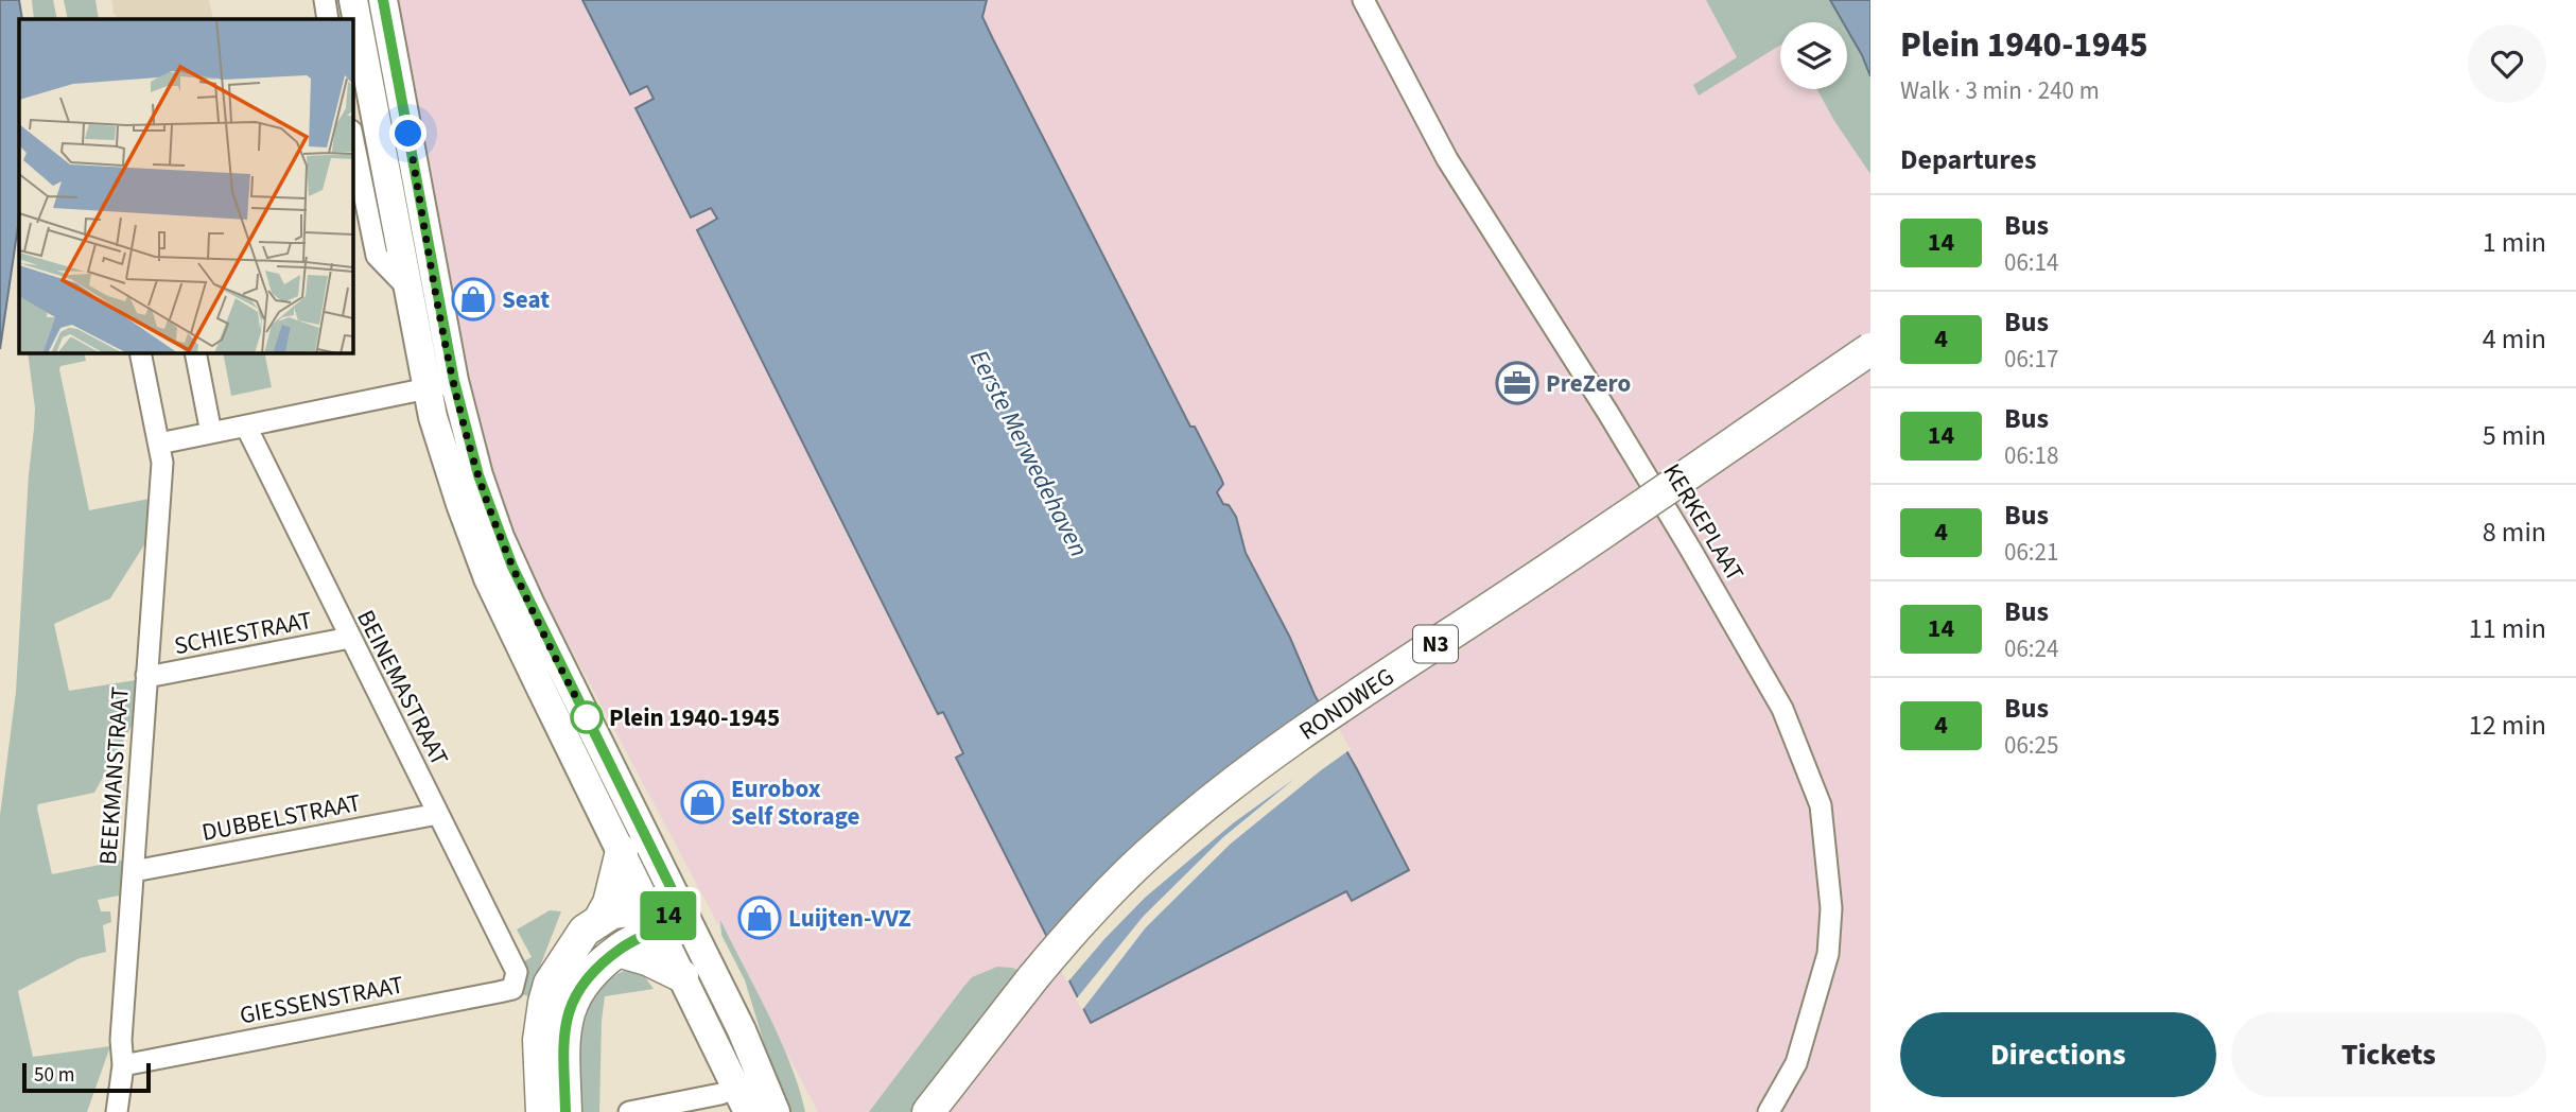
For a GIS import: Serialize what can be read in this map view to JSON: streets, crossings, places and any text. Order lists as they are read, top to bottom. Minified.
{"streets":{"main road":["N3","RONDWEG"],"street":["KERKEPLAAT","SCHIESTRAAT","BEINEMASTRAAT","BEEKMANSTRAAT","DUBBELSTRAAT","GIESSENSTRAAT"]},"crossings":[["SCHIESTRAAT","BEINEMASTRAAT"],["SCHIESTRAAT","BEEKMANSTRAAT"],["BEINEMASTRAAT","DUBBELSTRAAT"],["BEINEMASTRAAT","GIESSENSTRAAT"],["BEEKMANSTRAAT","DUBBELSTRAAT"],["BEEKMANSTRAAT","GIESSENSTRAAT"]],"water":["Eerste Merwedehaven"],"places":{"shop":["Seat","Eurobox Self Storage","Luijten-VVZ"],"office":["PreZero"],"other":["Plein 1940-1945"]},"lines":["bus line 14"],"scale_bar":"50 m","page":{"on_map":"14","heading":[["Plein 1940-1945","Walk · 3 min · 240 m"],"Departures"],"list":[{"mark":"14","name":"Bus","note":"06:14","value":"1 min"},{"mark":"4","name":"Bus","note":"06:17","value":"4 min"},{"mark":"14","name":"Bus","note":"06:18","value":"5 min"},{"mark":"4","name":"Bus","note":"06:21","value":"8 min"},{"mark":"14","name":"Bus","note":"06:24","value":"11 min"},{"mark":"4","name":"Bus","note":"06:25","value":"12 min"}],"buttons":["Directions","Tickets"],"scale":"50 m"}}
